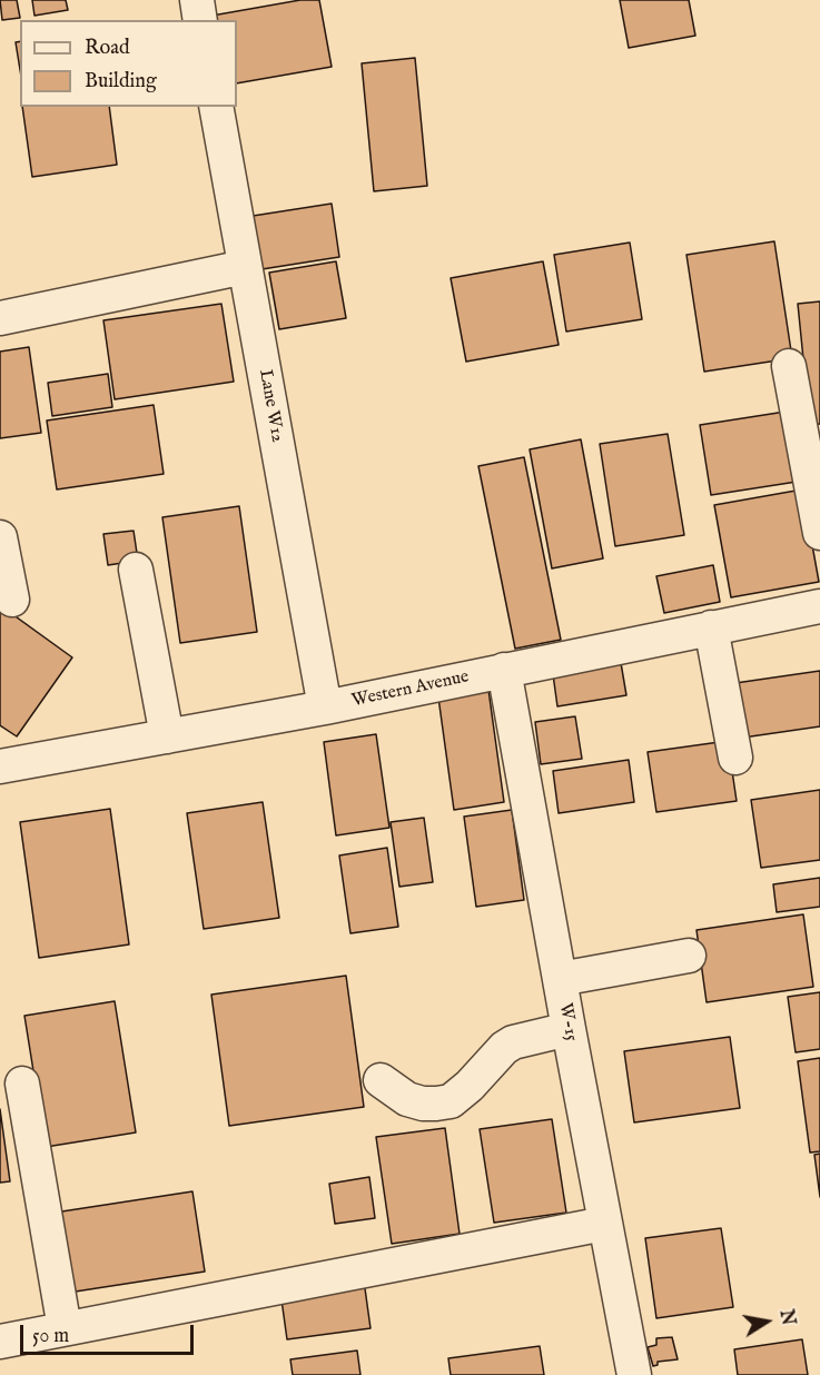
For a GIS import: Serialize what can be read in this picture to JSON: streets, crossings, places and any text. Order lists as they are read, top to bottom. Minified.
{"streets":{"street":["Lane W12","Western Avenue","W-15"]},"crossings":[["Lane W12","Western Avenue"],["Western Avenue","W-15"]],"legend":["Road","Building"],"scale_bar":"50 m","north":"right"}
